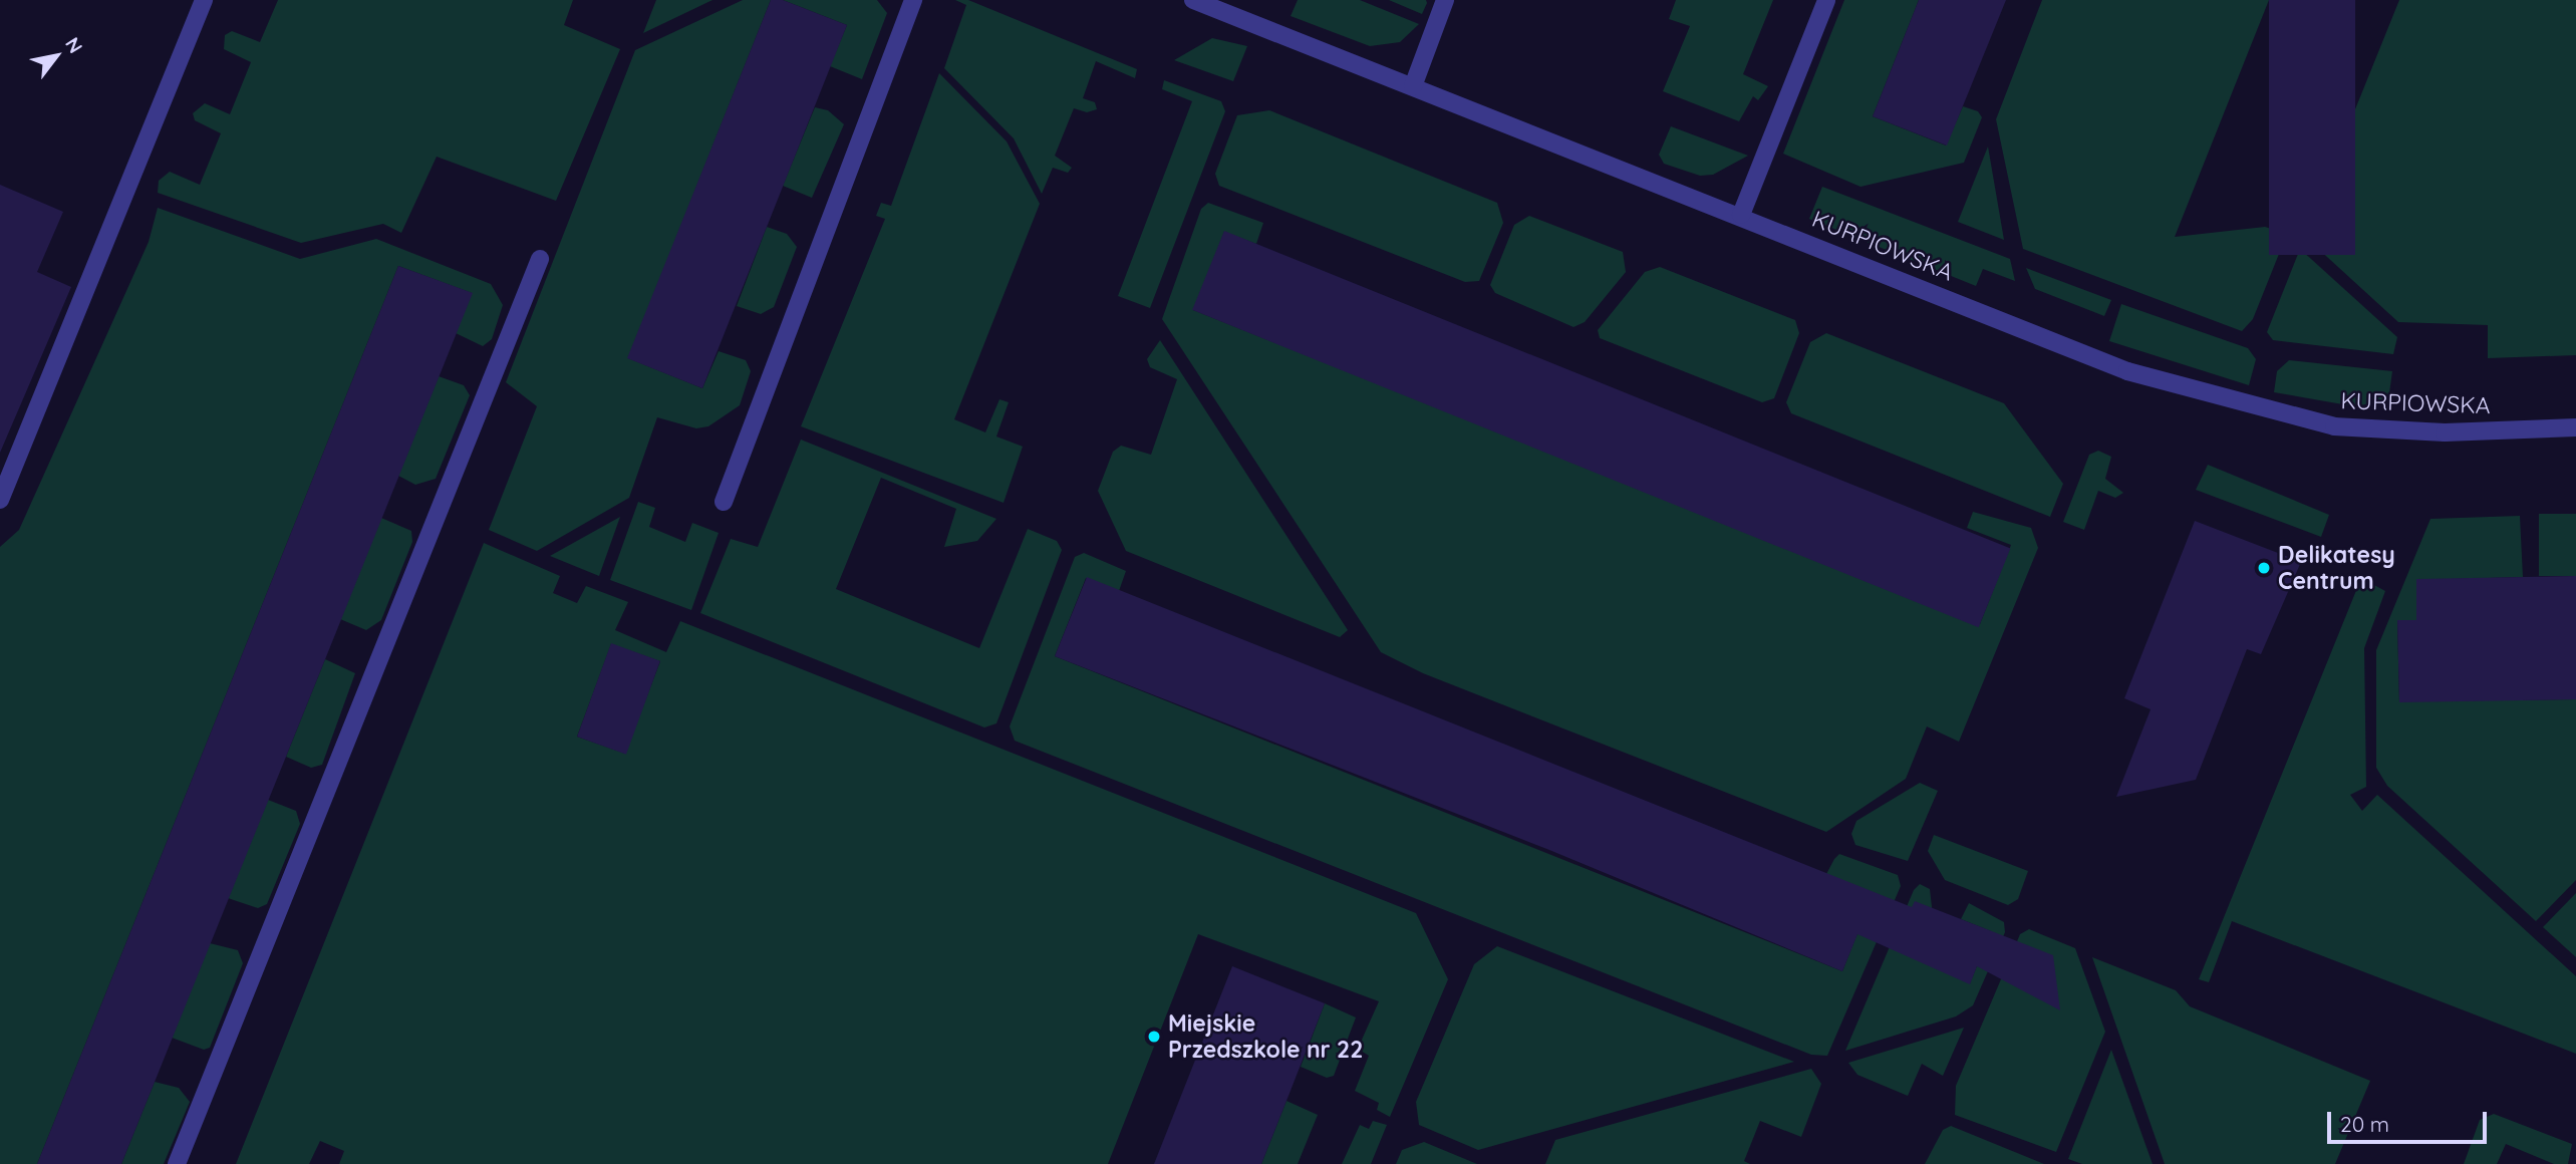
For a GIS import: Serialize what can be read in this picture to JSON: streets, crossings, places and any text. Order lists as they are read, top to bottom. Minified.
{"streets":{"street":["KURPIOWSKA"]},"places":["Delikatesy Centrum","Miejskie Przedszkole nr 22"],"scale_bar":"20 m","north":"top right"}
